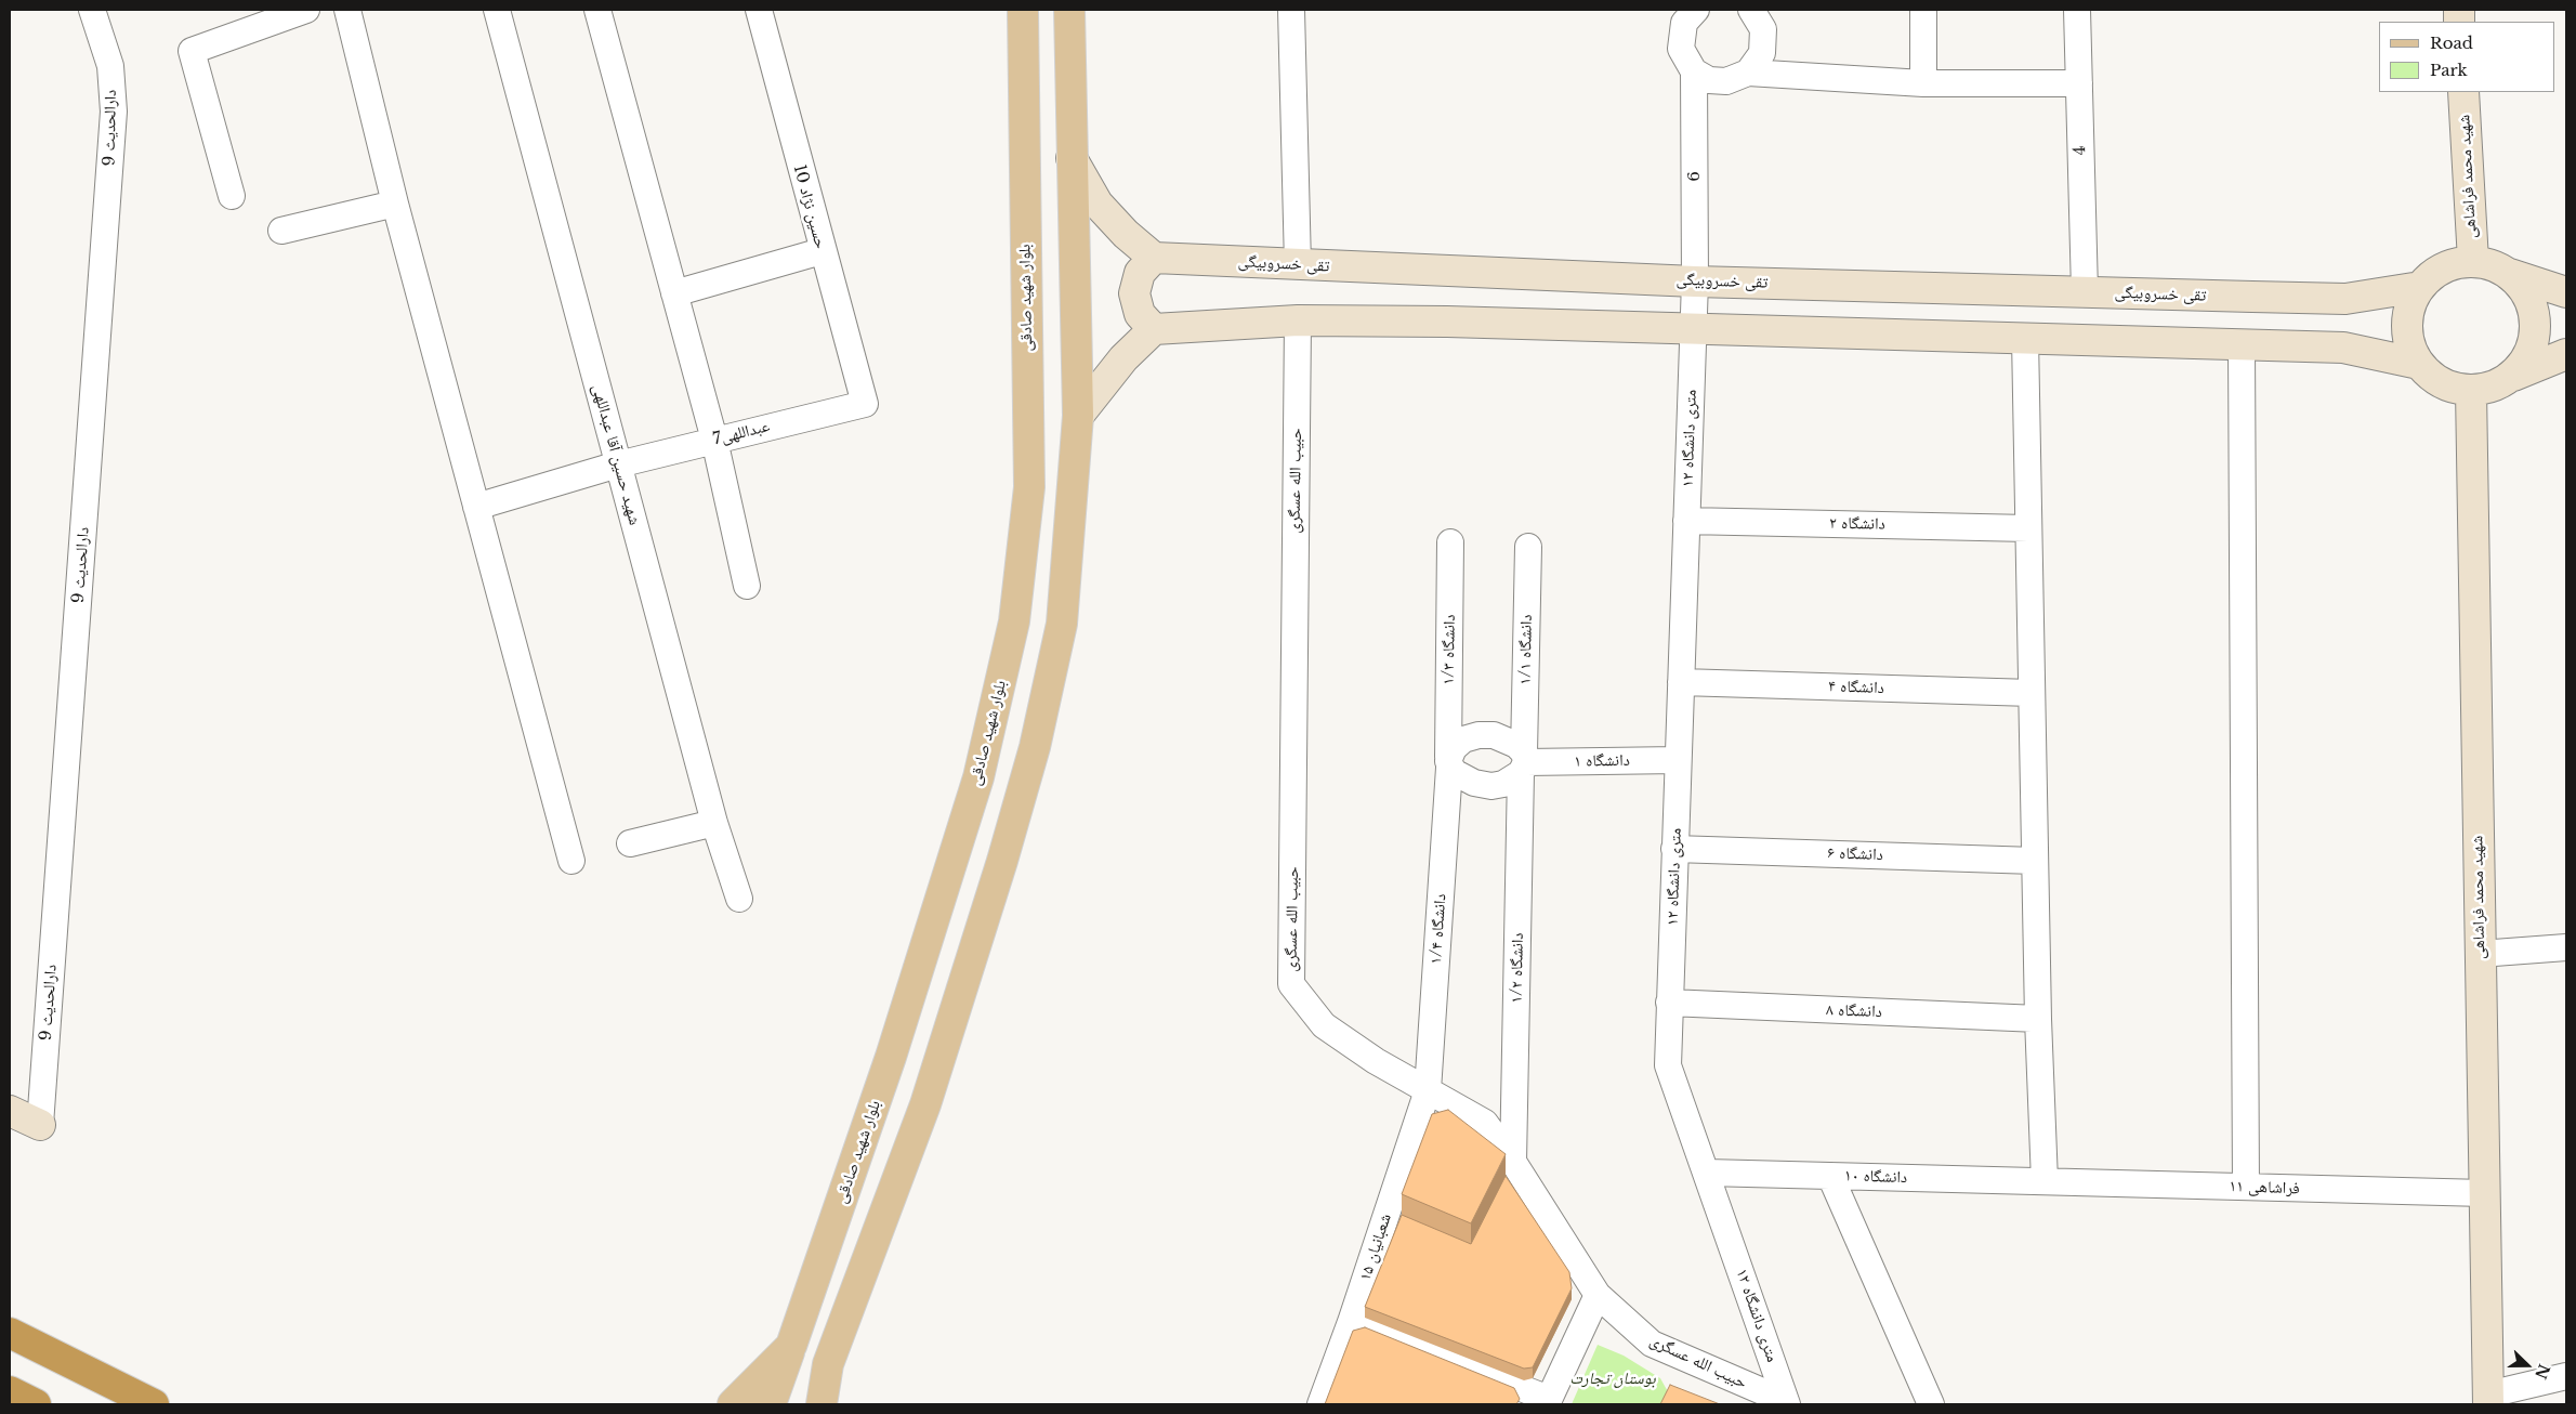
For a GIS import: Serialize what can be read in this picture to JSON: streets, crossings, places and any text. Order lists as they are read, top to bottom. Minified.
{"streets":{"main road":["شهید محمد فراشاهی","تقی خسروبیگی","بلوار شهید صادقی"],"street":["دارالحدیث 9","4","6","حسین نژاد 10","عبداللهی7","۱۲ متری دانشگاه","شهید حسین آقا عبداللهی","حبیب الله عسگری","دانشگاه ۲","دانشگاه ۱/۳","دانشگاه ۱/۱","دانشگاه ۴","دانشگاه ۱","دانشگاه ۶","دانشگاه ۱/۴","دانشگاه ۱/۲","دانشگاه ۸","دانشگاه ۱۰","فراشاهی ۱۱","شعبانیان ۱۵"]},"crossings":[["4","تقی خسروبیگی"],["6","تقی خسروبیگی"],["6","۱۲ متری دانشگاه"],["شهید محمد فراشاهی","تقی خسروبیگی"],["شهید محمد فراشاهی","فراشاهی ۱۱"],["حسین نژاد 10","عبداللهی7"],["عبداللهی7","شهید حسین آقا عبداللهی"],["۱۲ متری دانشگاه","حبیب الله عسگری"],["۱۲ متری دانشگاه","دانشگاه ۲"],["۱۲ متری دانشگاه","دانشگاه ۴"],["۱۲ متری دانشگاه","دانشگاه ۱"],["۱۲ متری دانشگاه","دانشگاه ۶"],["۱۲ متری دانشگاه","دانشگاه ۸"],["۱۲ متری دانشگاه","دانشگاه ۱۰"],["حبیب الله عسگری","دانشگاه ۱/۴"],["حبیب الله عسگری","دانشگاه ۱/۲"],["حبیب الله عسگری","شعبانیان ۱۵"],["دانشگاه ۱/۳","دانشگاه ۱/۱"],["دانشگاه ۱/۳","دانشگاه ۱"],["دانشگاه ۱/۳","دانشگاه ۱/۴"],["دانشگاه ۱/۳","دانشگاه ۱/۲"],["دانشگاه ۱/۱","دانشگاه ۱"],["دانشگاه ۱/۱","دانشگاه ۱/۴"],["دانشگاه ۱/۱","دانشگاه ۱/۲"],["دانشگاه ۱","دانشگاه ۱/۴"],["دانشگاه ۱","دانشگاه ۱/۲"],["دانشگاه ۱/۴","دانشگاه ۱/۲"],["دانشگاه ۱/۴","شعبانیان ۱۵"],["دانشگاه ۱۰","فراشاهی ۱۱"]],"parks":["بوستان تجارت"],"legend":["Road","Park"],"north":"right"}
